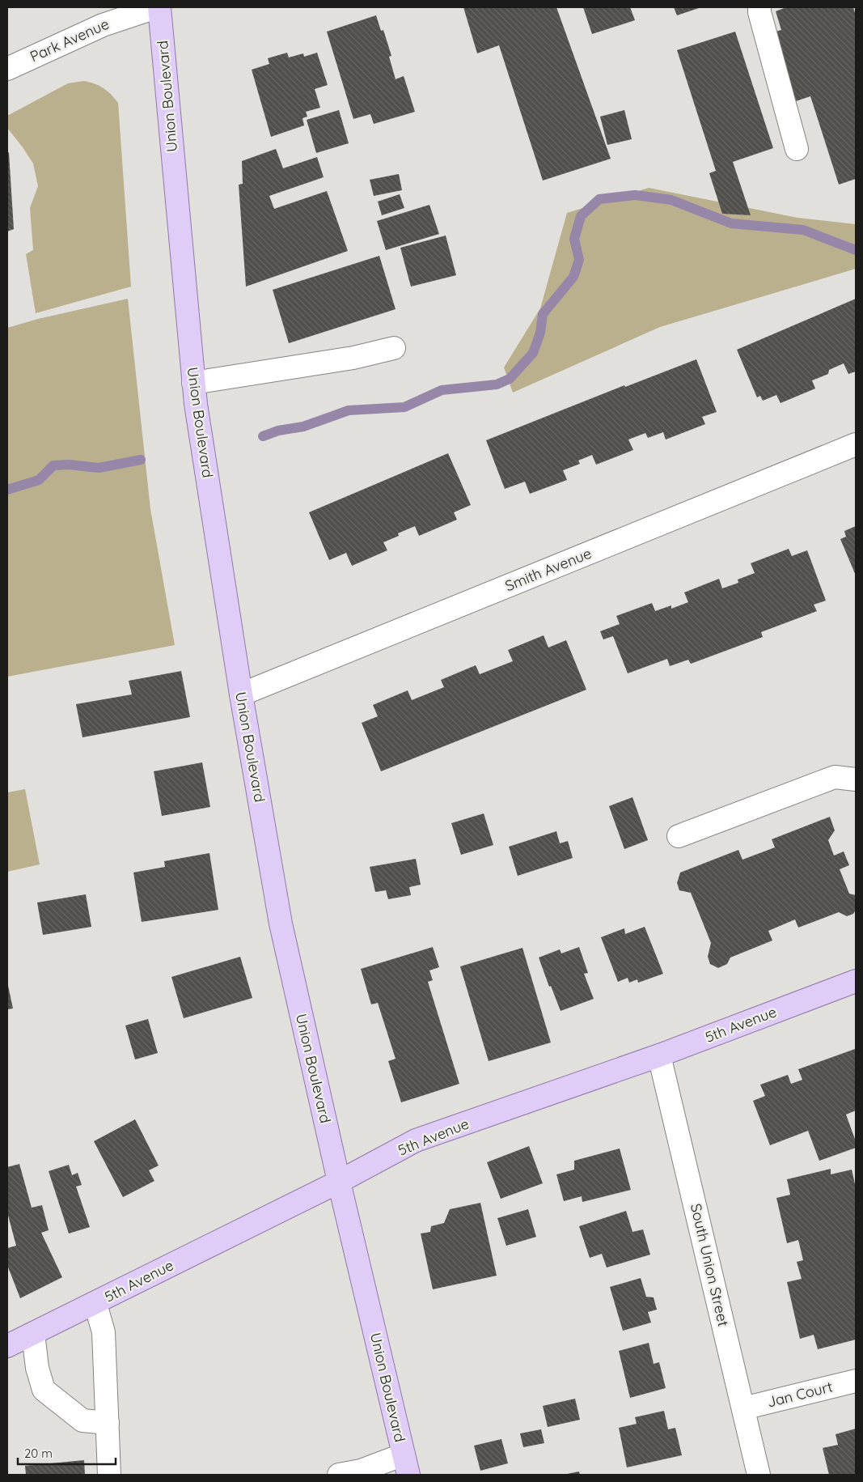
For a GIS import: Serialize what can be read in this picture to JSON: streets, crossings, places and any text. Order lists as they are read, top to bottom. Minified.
{"streets":{"main road":["Union Boulevard","5th Avenue"],"street":["Park Avenue","Smith Avenue","South Union Street","Jan Court"]},"crossings":[["Park Avenue","Union Boulevard"],["Union Boulevard","Smith Avenue"],["Union Boulevard","5th Avenue"],["5th Avenue","South Union Street"],["South Union Street","Jan Court"]],"scale_bar":"20 m"}
